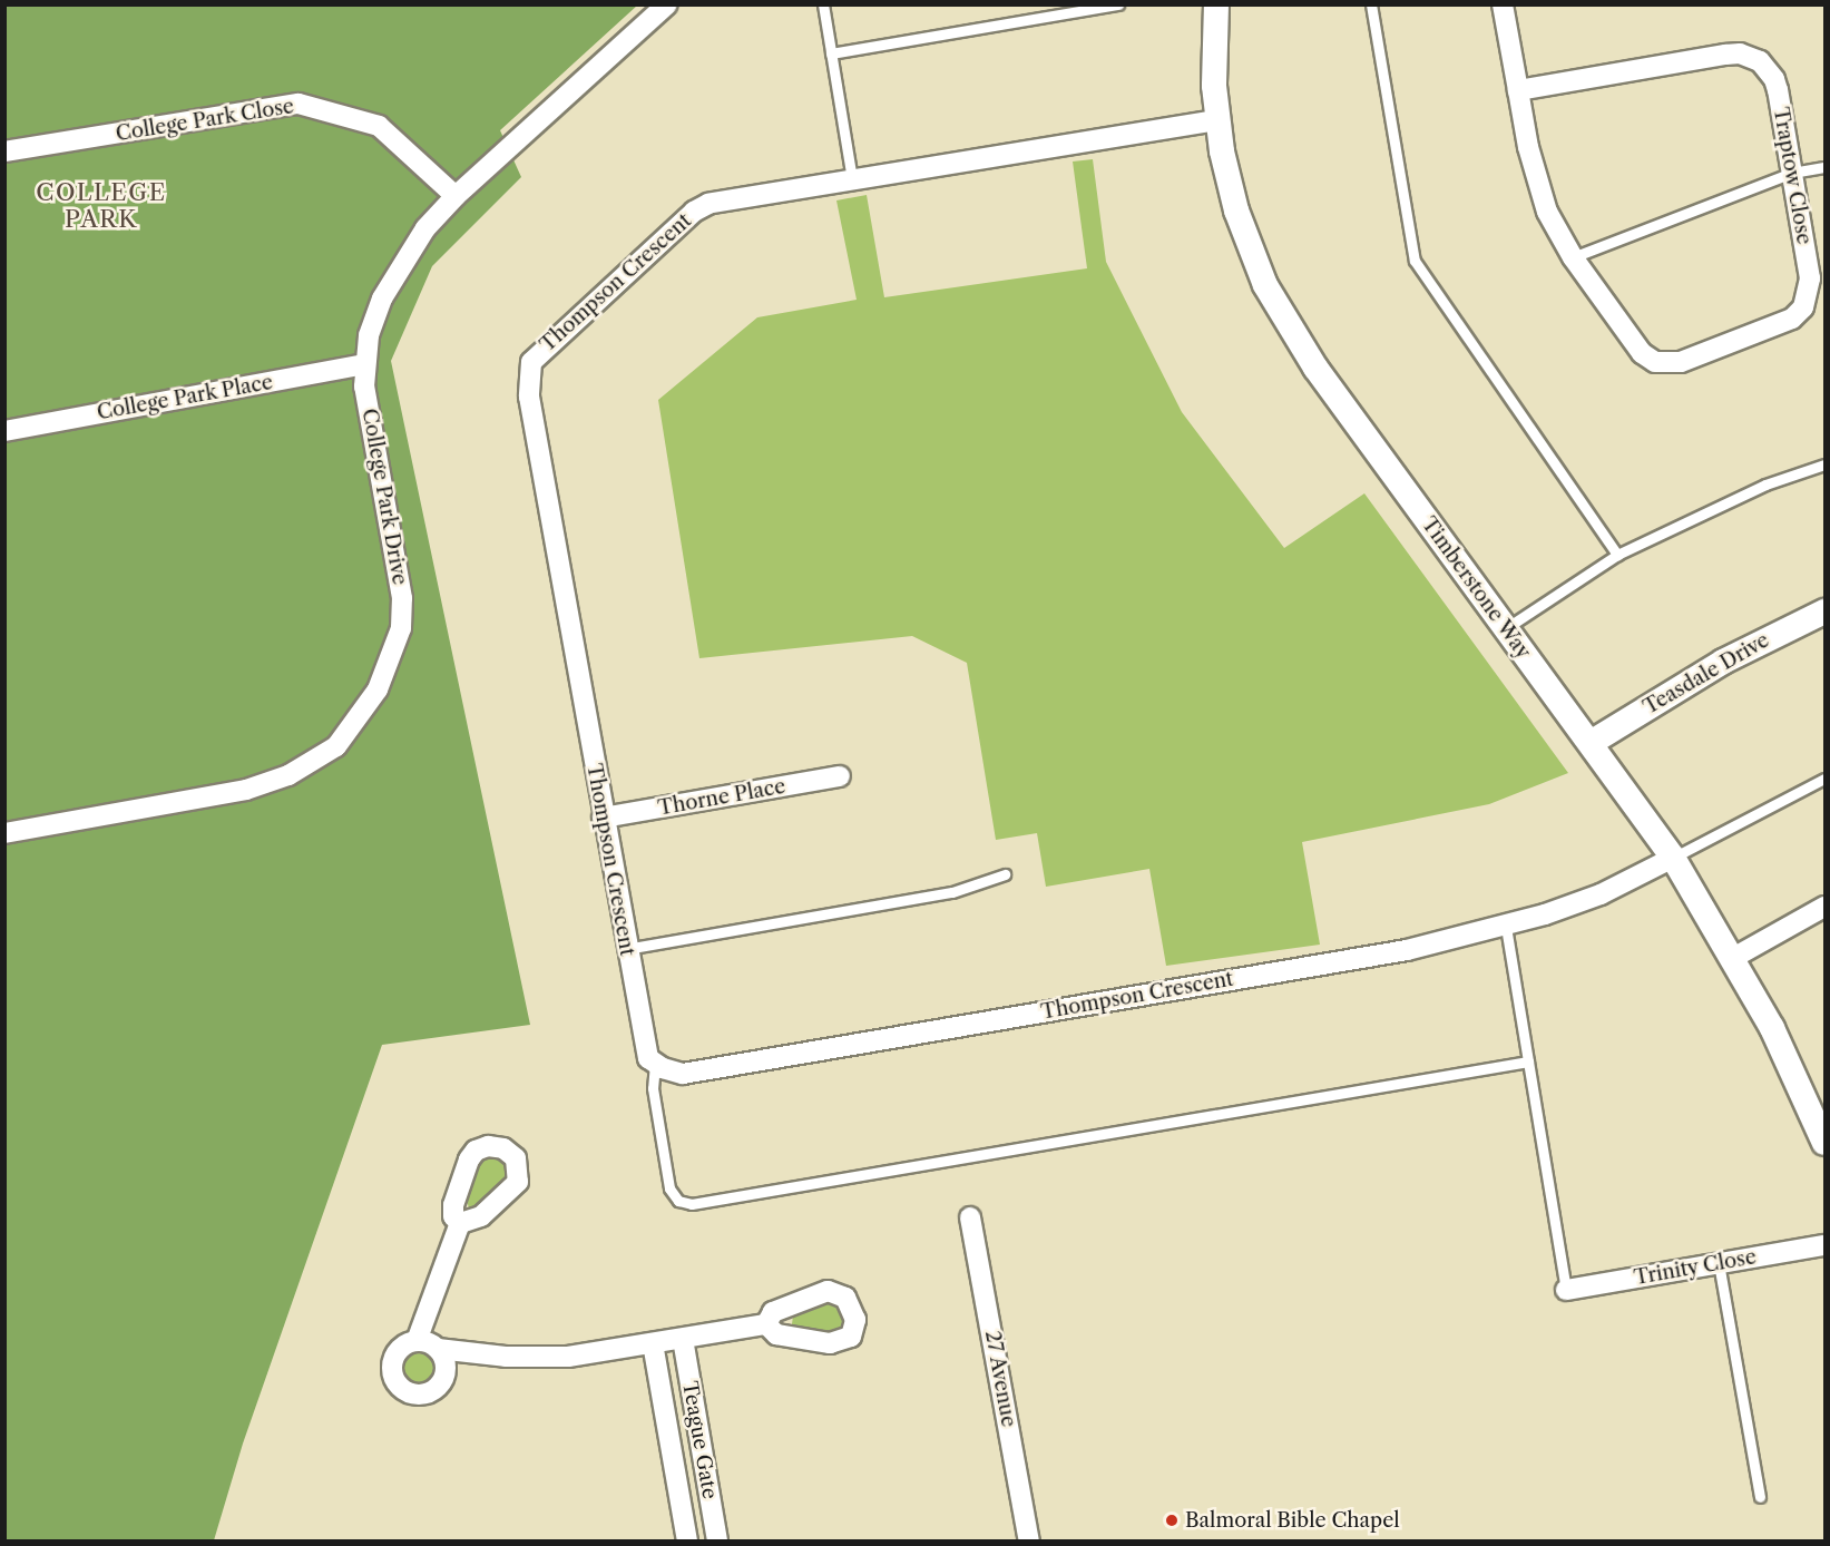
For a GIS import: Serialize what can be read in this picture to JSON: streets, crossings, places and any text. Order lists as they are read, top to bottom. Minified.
{"streets":{"street":["College Park Close","Traptow Close","Thompson Crescent","College Park Place","College Park Drive","Timberstone Way","Teasdale Drive","Thorne Place","Trinity Close","27 Avenue","Teague Gate"]},"crossings":[["College Park Close","College Park Drive"],["Thompson Crescent","Timberstone Way"],["Thompson Crescent","Thorne Place"],["College Park Place","College Park Drive"],["Timberstone Way","Teasdale Drive"]],"districts":["COLLEGE PARK"],"places":["Balmoral Bible Chapel"]}
